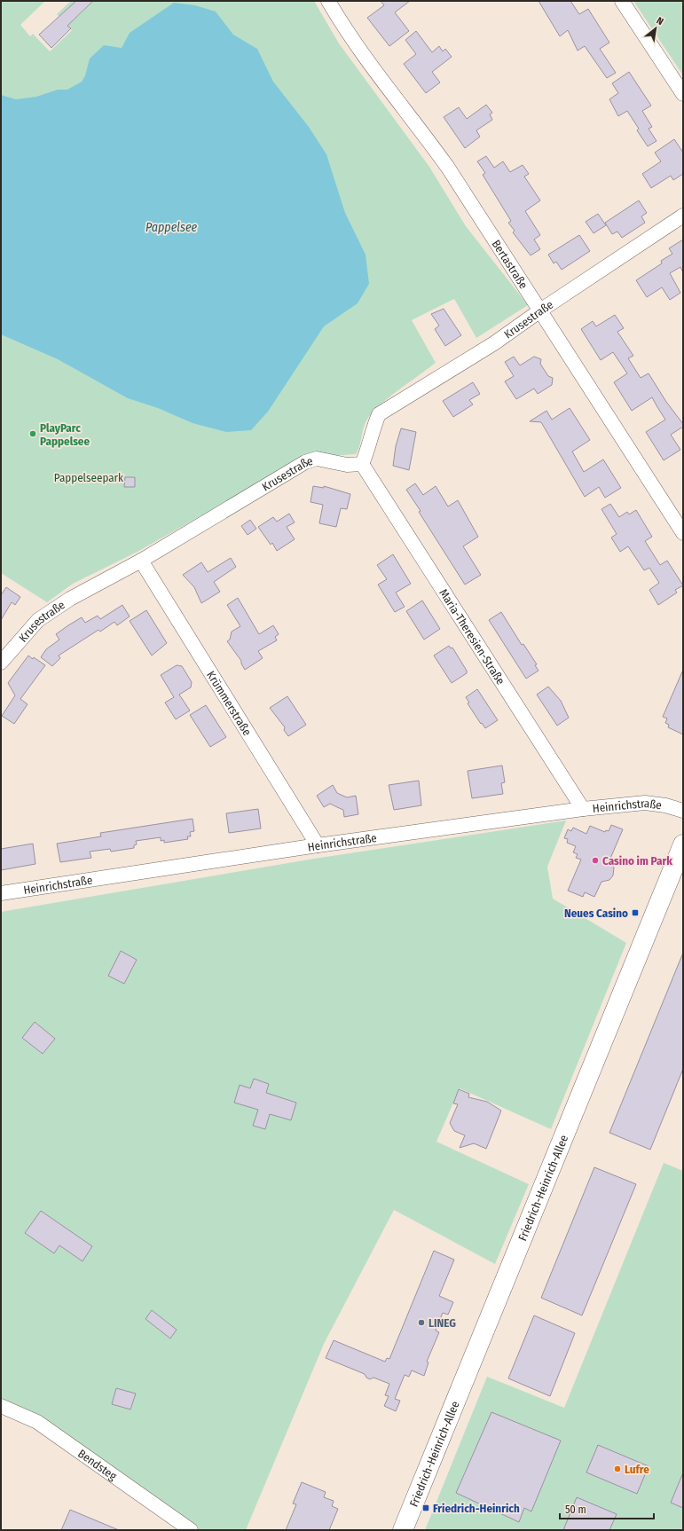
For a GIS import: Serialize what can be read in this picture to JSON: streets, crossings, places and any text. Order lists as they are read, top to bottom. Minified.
{"streets":{"main road":["Friedrich-Heinrich-Allee"],"street":["Bertastraße","Krusestraße","Maria-Theresien-Straße","Krümmerstraße","Heinrichstraße","Bendsteg"]},"crossings":[["Bertastraße","Krusestraße"],["Krusestraße","Maria-Theresien-Straße"],["Krusestraße","Krümmerstraße"],["Maria-Theresien-Straße","Heinrichstraße"],["Krümmerstraße","Heinrichstraße"]],"water":["Pappelsee"],"parks":["Pappelseepark"],"places":{"other":["PlayParc Pappelsee","Casino im Park","LINEG","Lufre"],"transit":["Neues Casino","Friedrich-Heinrich"]},"scale_bar":"50 m","north":"top right"}
